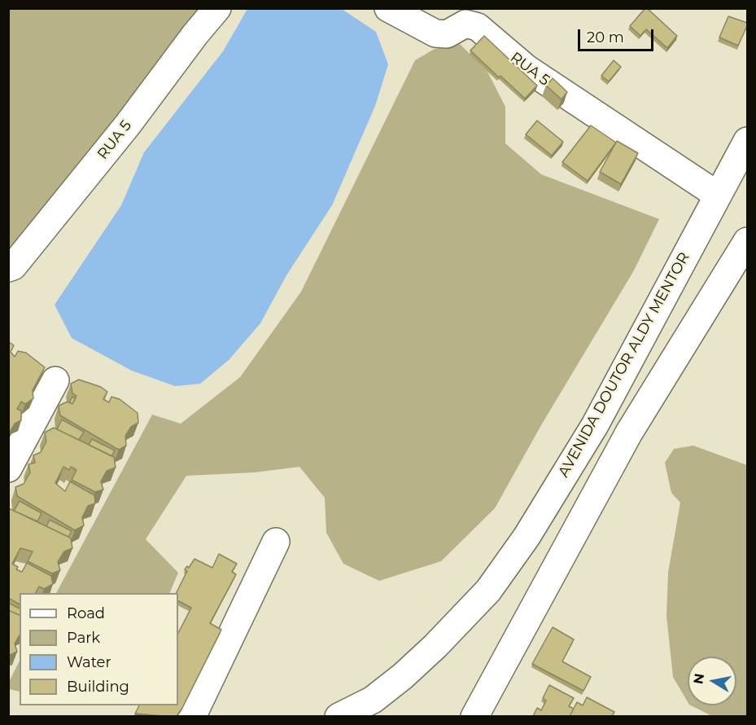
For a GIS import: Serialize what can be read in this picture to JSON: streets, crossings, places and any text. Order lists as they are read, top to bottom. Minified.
{"streets":{"street":["RUA 5","AVENIDA DOUTOR ALDY MENTOR"]},"crossings":[["RUA 5","AVENIDA DOUTOR ALDY MENTOR"]],"legend":["Road","Park","Water","Building"],"scale_bar":"20 m","north":"left"}
